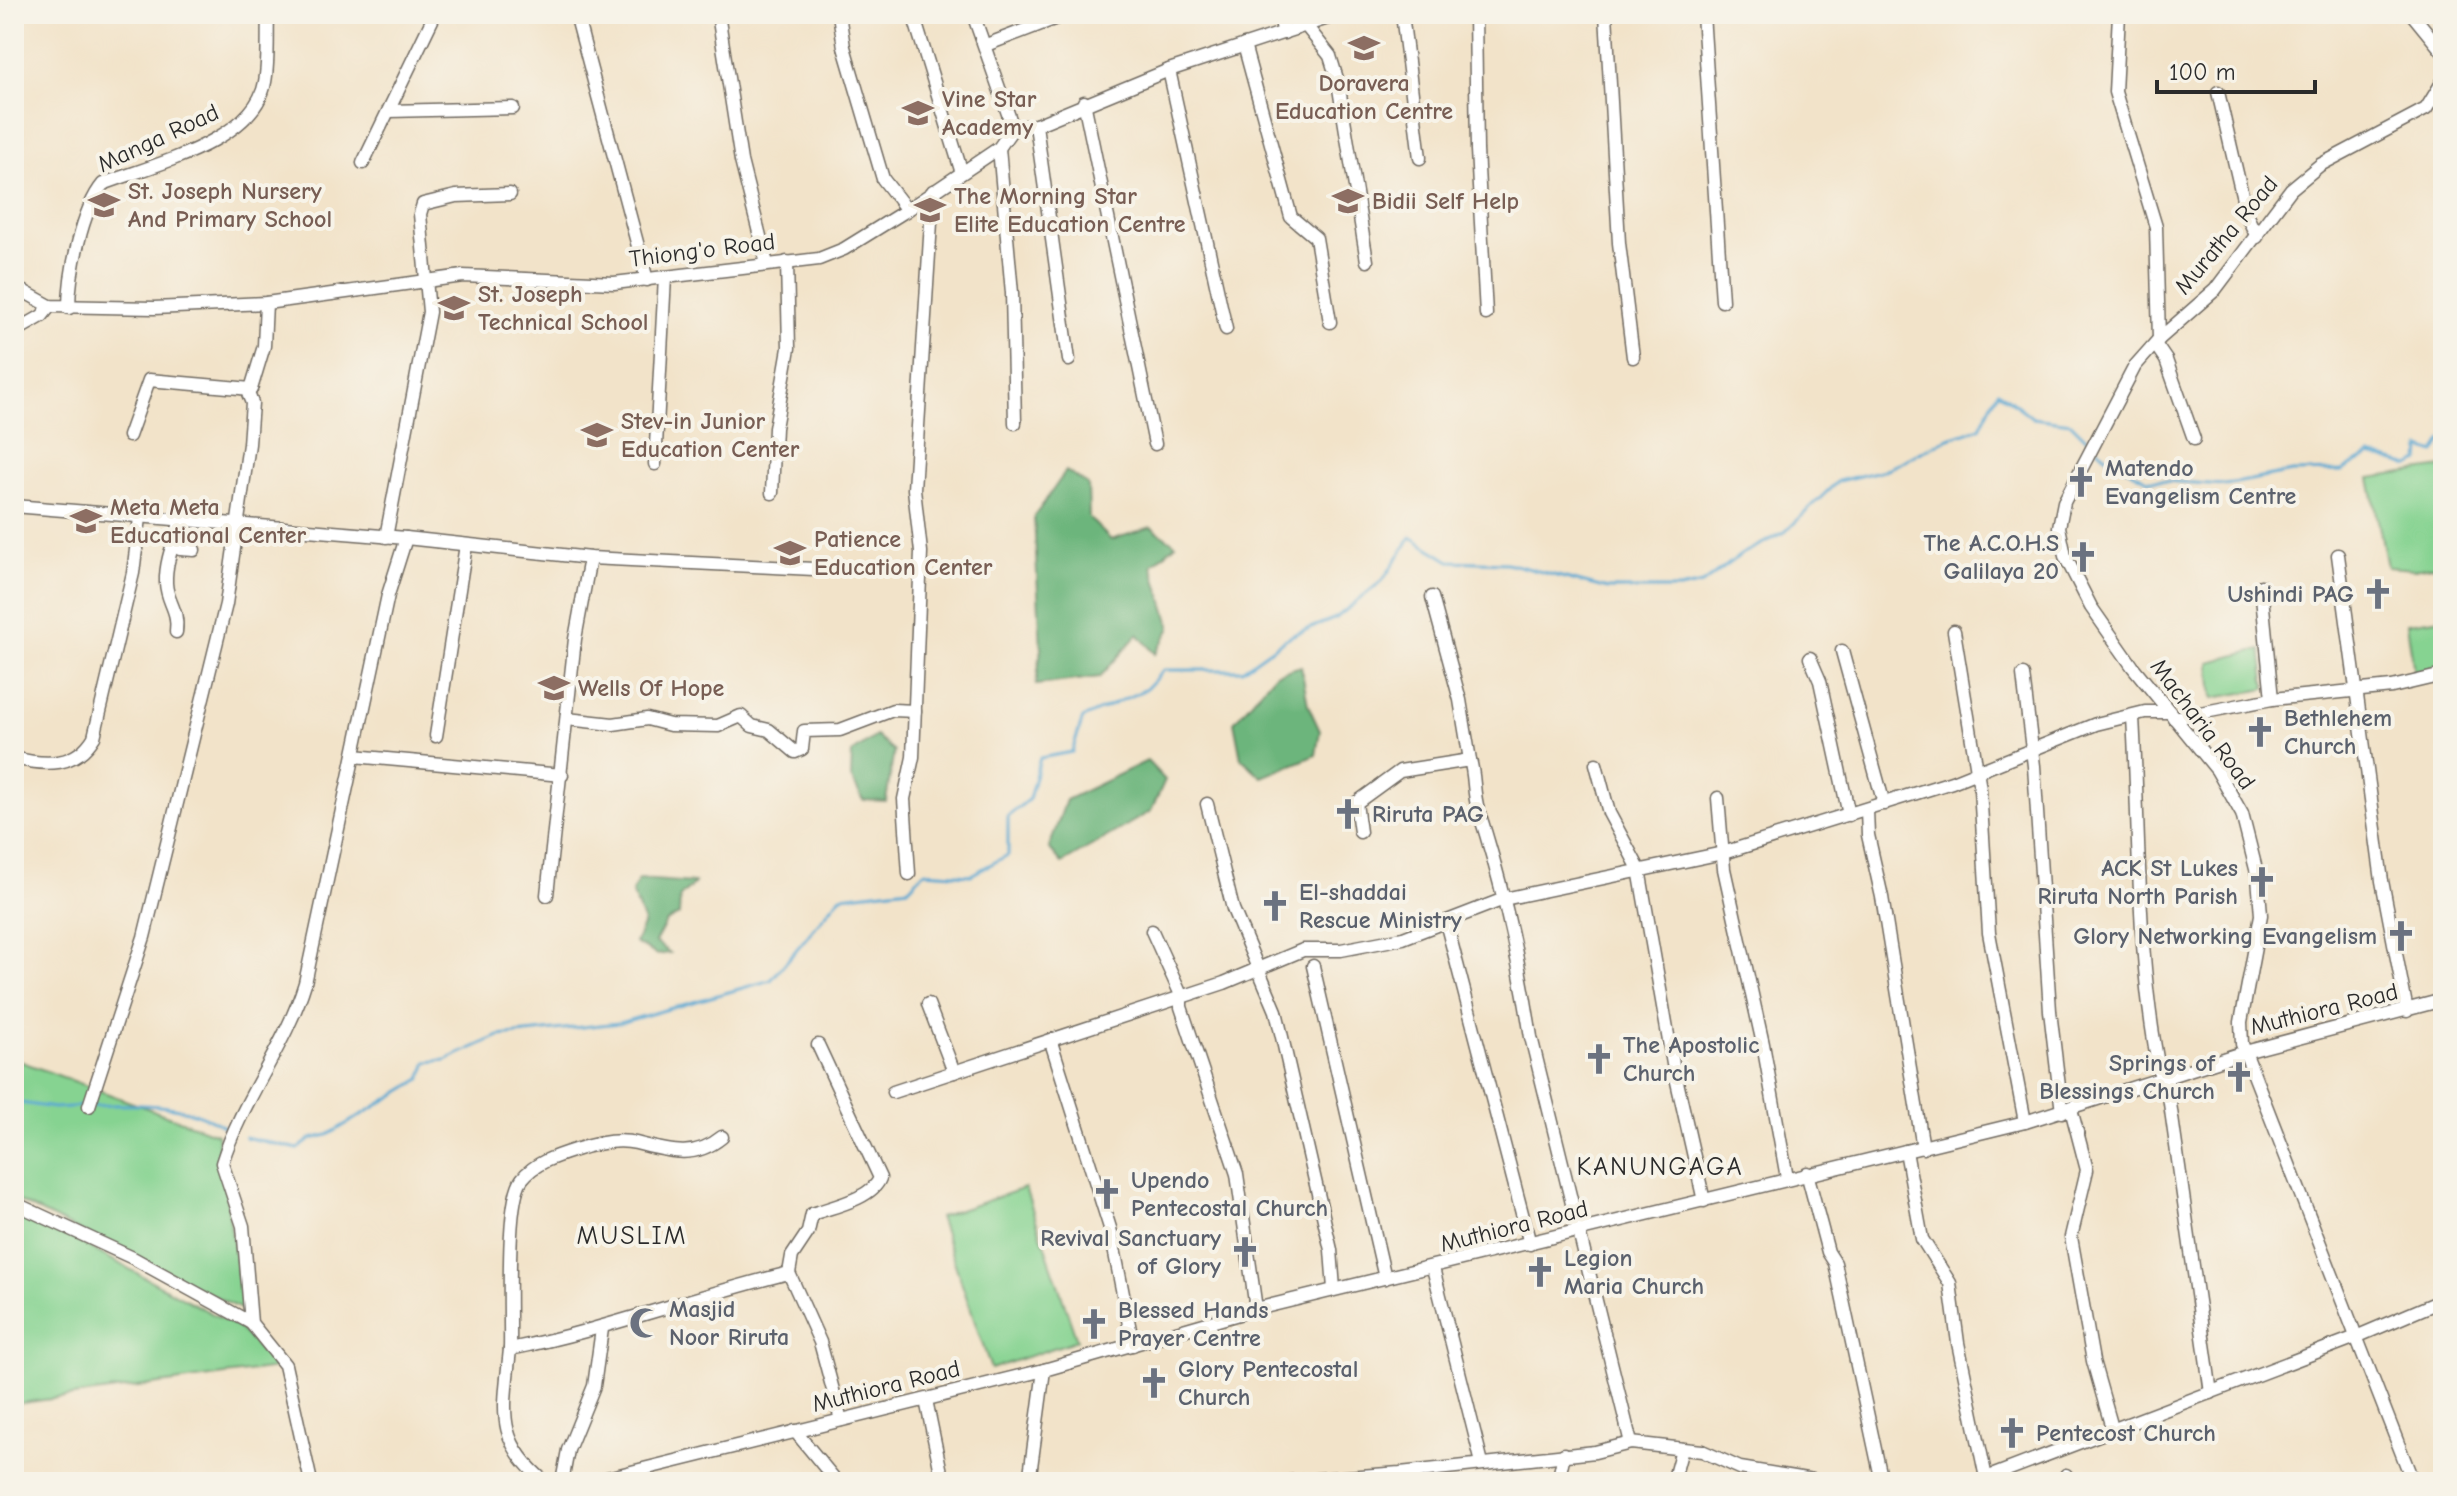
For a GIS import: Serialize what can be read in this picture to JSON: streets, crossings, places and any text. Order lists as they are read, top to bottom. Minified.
{"streets":{"street":["Manga Road","Muratha Road","Thiong'o Road","Macharia Road","Muthiora Road"]},"crossings":[["Manga Road","Thiong'o Road"],["Muratha Road","Macharia Road"],["Macharia Road","Muthiora Road"]],"districts":["KANUNGAGA","MUSLIM"],"places":{"school or university":["Doravera Education Centre","Vine Star Academy","Bidii Self Help","St. Joseph Nursery And Primary School","The Morning Star Elite Education Centre","St. Joseph Technical School","Stev-in Junior Education Center","Meta Meta Educational Center","Patience Education Center","Wells Of Hope"],"church":["Matendo Evangelism Centre","The A.C.O.H.S Galilaya 20","Ushindi PAG","Bethlehem Church","Riruta PAG","ACK St Lukes Riruta North Parish","El-shaddai Rescue Ministry","Glory Networking Evangelism","The Apostolic Church","Springs of Blessings Church","Upendo Pentecostal Church","Revival Sanctuary of Glory","Legion Maria Church","Blessed Hands Prayer Centre","Glory Pentecostal Church","Pentecost Church"],"mosque":["Masjid Noor Riruta"]},"scale_bar":"100 m"}
